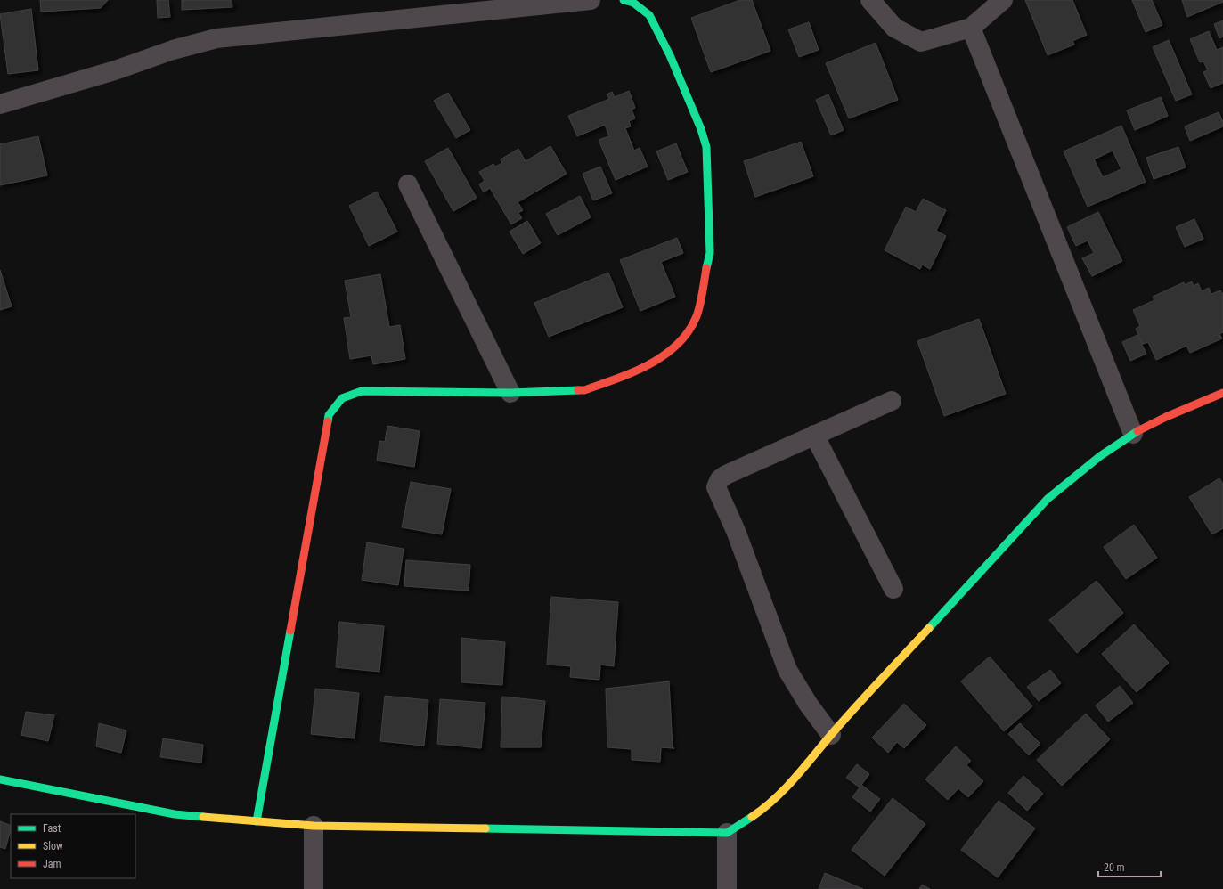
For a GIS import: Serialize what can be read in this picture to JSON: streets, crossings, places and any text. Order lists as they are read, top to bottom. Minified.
{"legend":["Fast","Slow","Jam"],"scale_bar":"20 m"}
